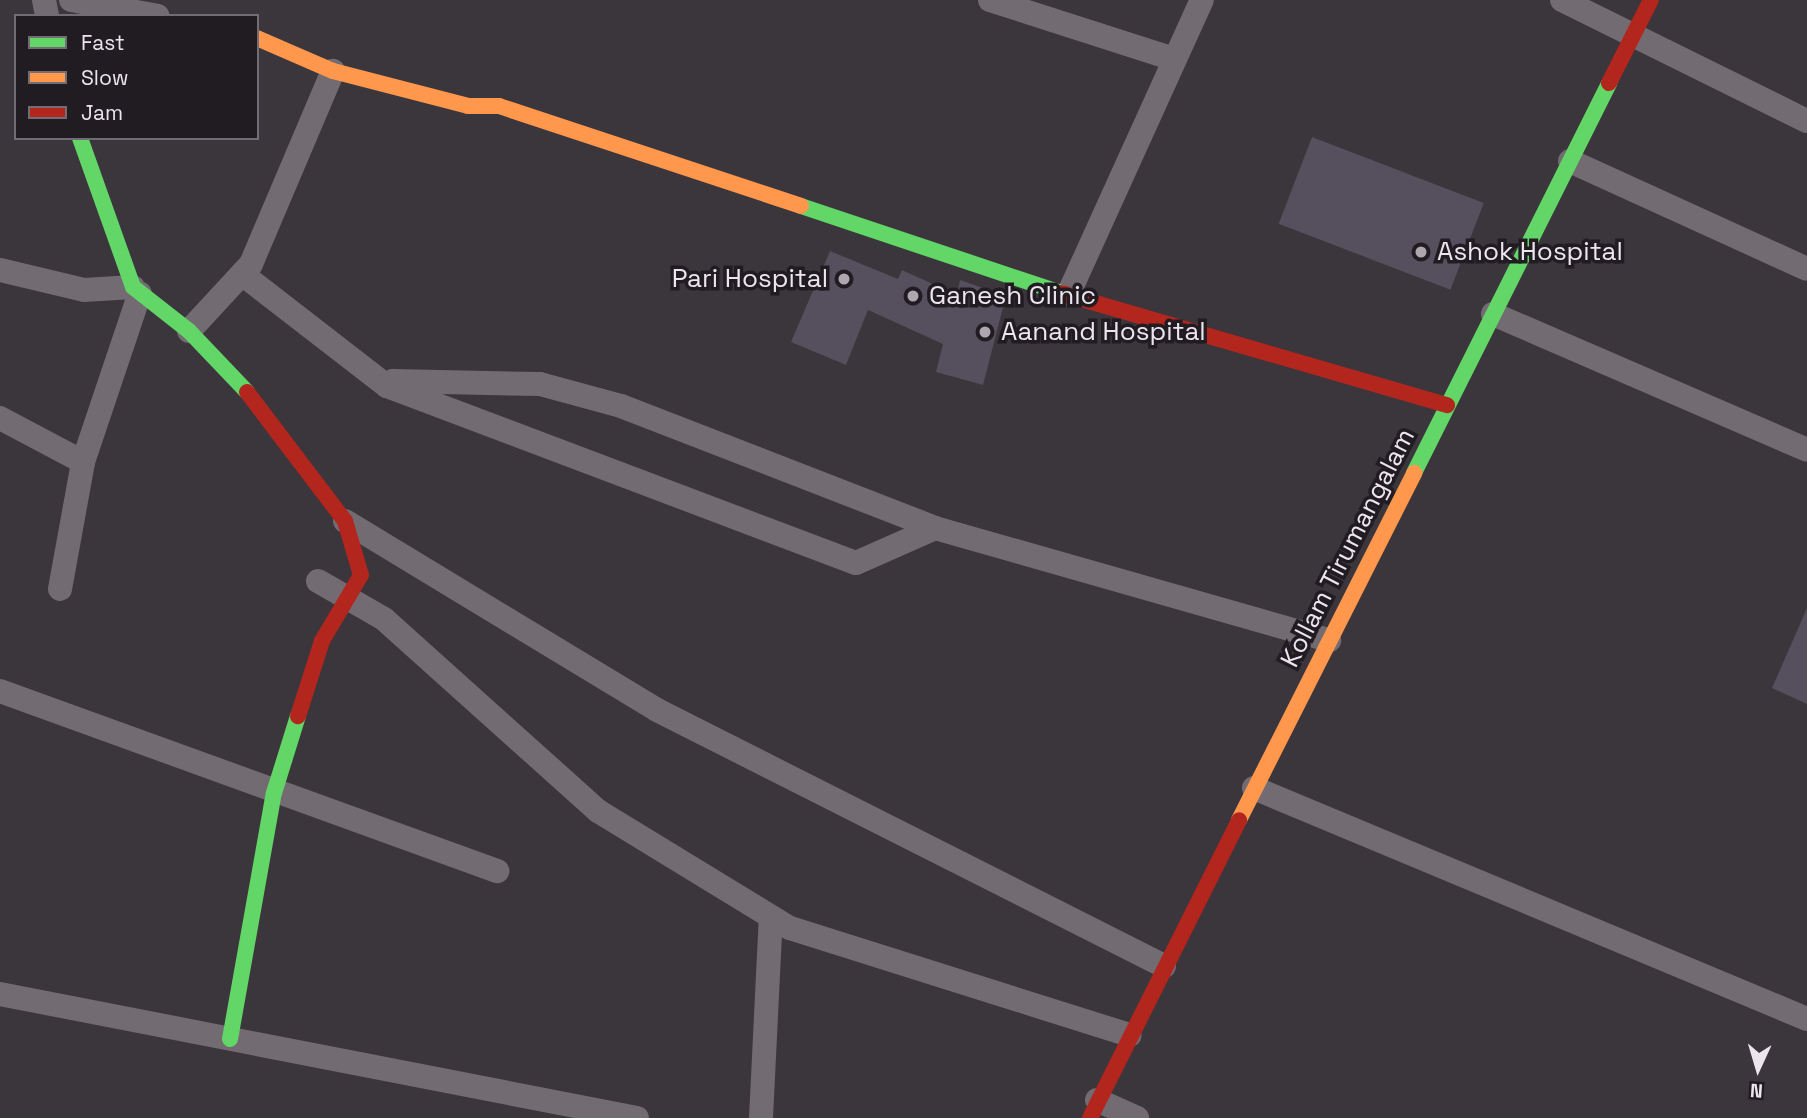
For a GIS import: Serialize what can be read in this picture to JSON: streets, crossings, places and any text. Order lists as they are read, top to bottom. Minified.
{"streets":{"main road":["Kollam Tirumangalam"]},"places":["Ashok Hospital","Pari Hospital","Ganesh Clinic","Aanand Hospital"],"legend":["Fast","Slow","Jam"],"north":"bottom"}
